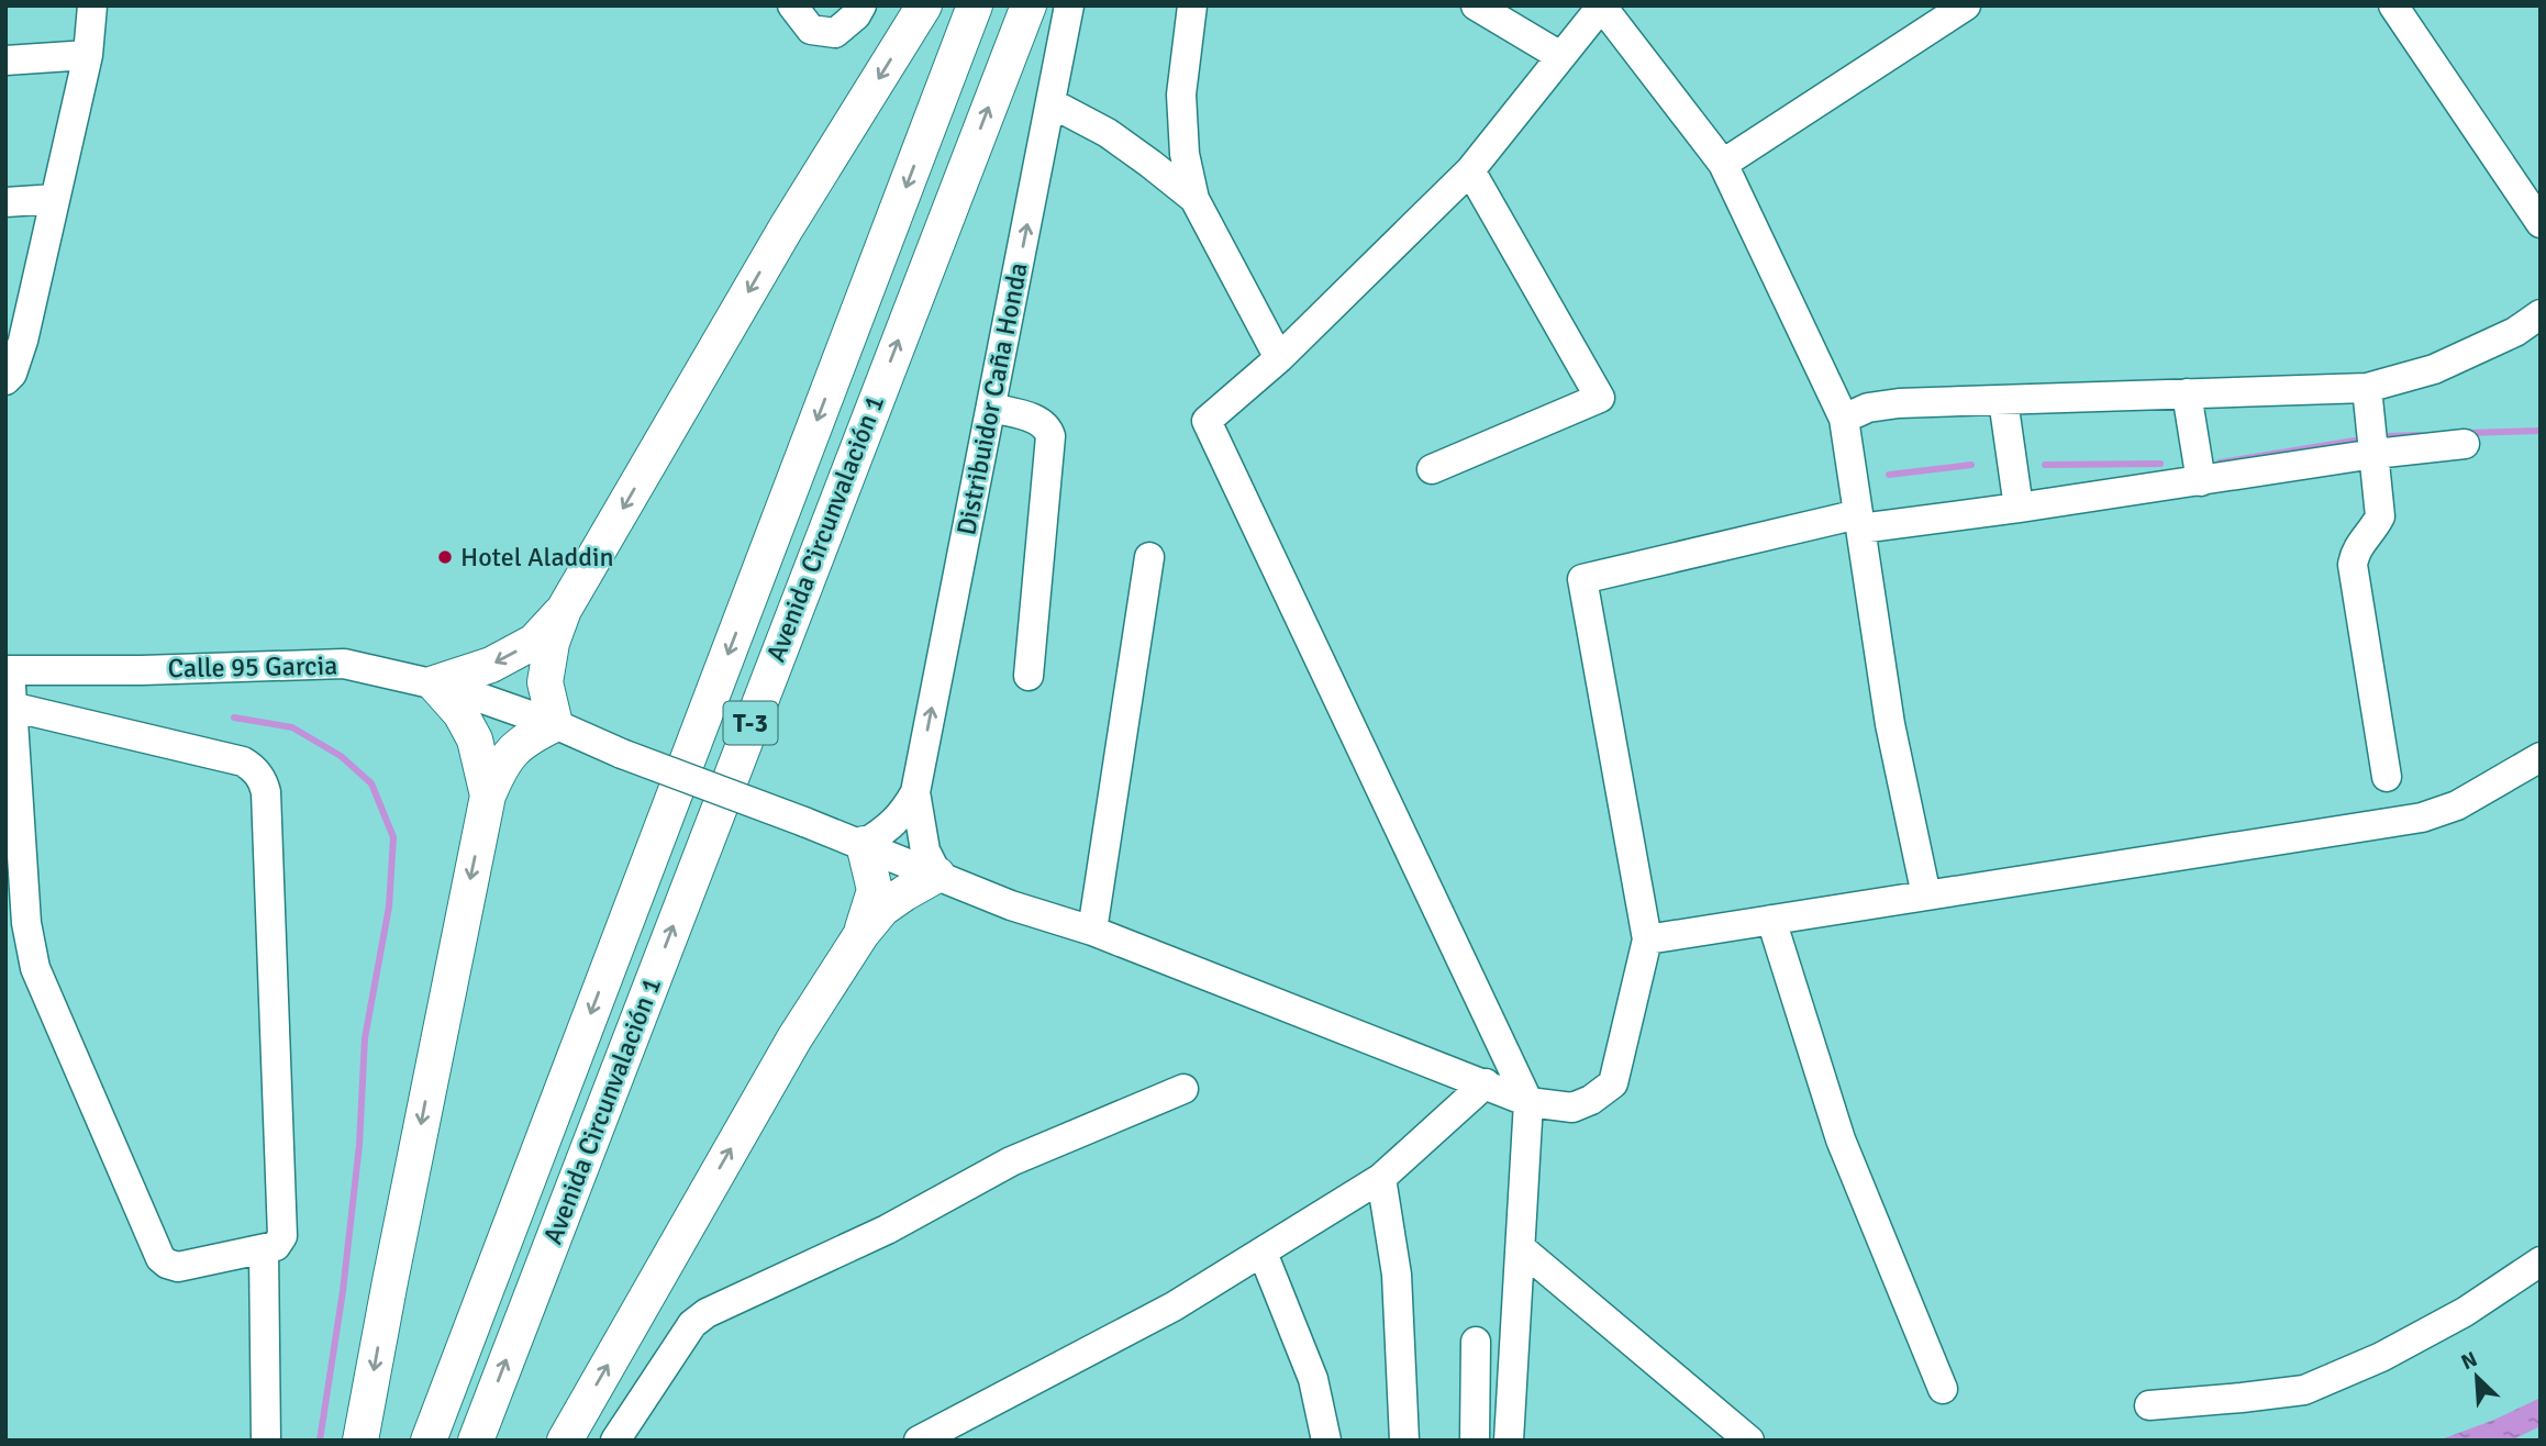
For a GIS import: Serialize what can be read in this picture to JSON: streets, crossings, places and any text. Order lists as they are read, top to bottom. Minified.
{"streets":{"main road":["Avenida Circunvalación 1","T-3"],"street":["Distribuidor Caña Honda","Calle 95 Garcia"]},"crossings":[["Distribuidor Caña Honda","Calle 95 Garcia"]],"places":["Hotel Aladdin"],"north":"top left"}
